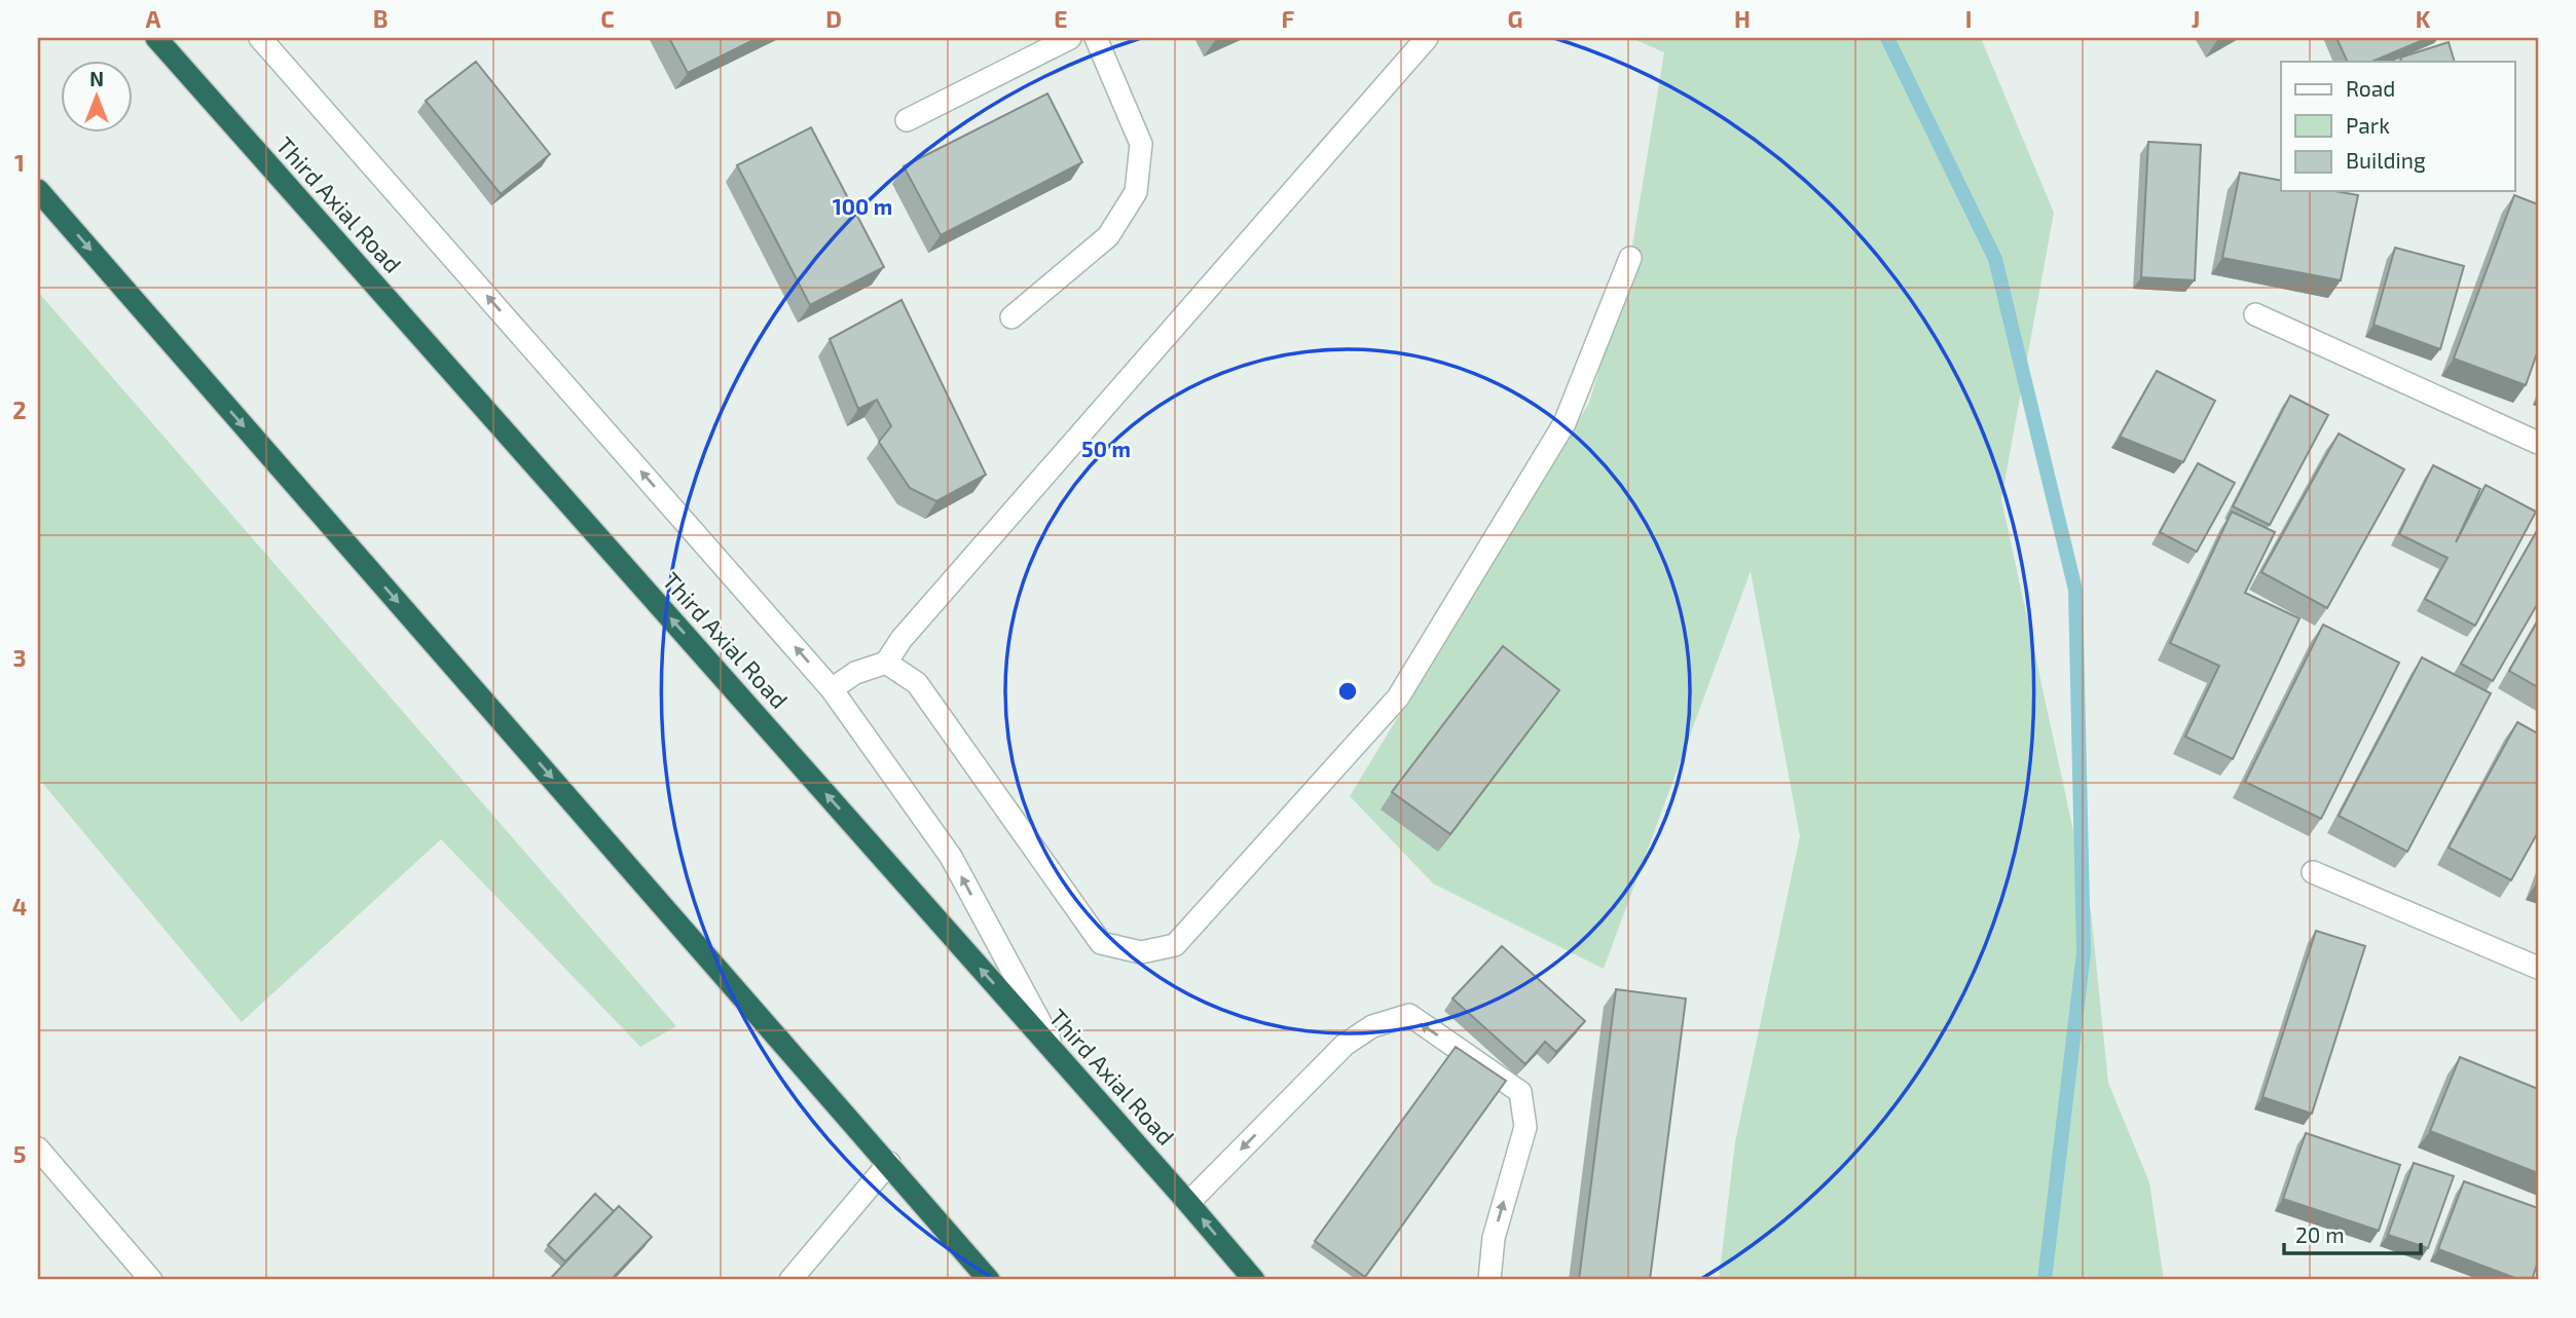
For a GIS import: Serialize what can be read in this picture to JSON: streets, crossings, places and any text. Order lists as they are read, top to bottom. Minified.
{"streets":{"highway":["Third Axial Road"]},"legend":["Road","Park","Building"],"scale_bar":"20 m","north":"top","grid":{"columns":["A","B","C","D","E","F","G","H","I","J","K"],"rows":["1","2","3","4","5"]},"rings":["100 m","50 m"]}
